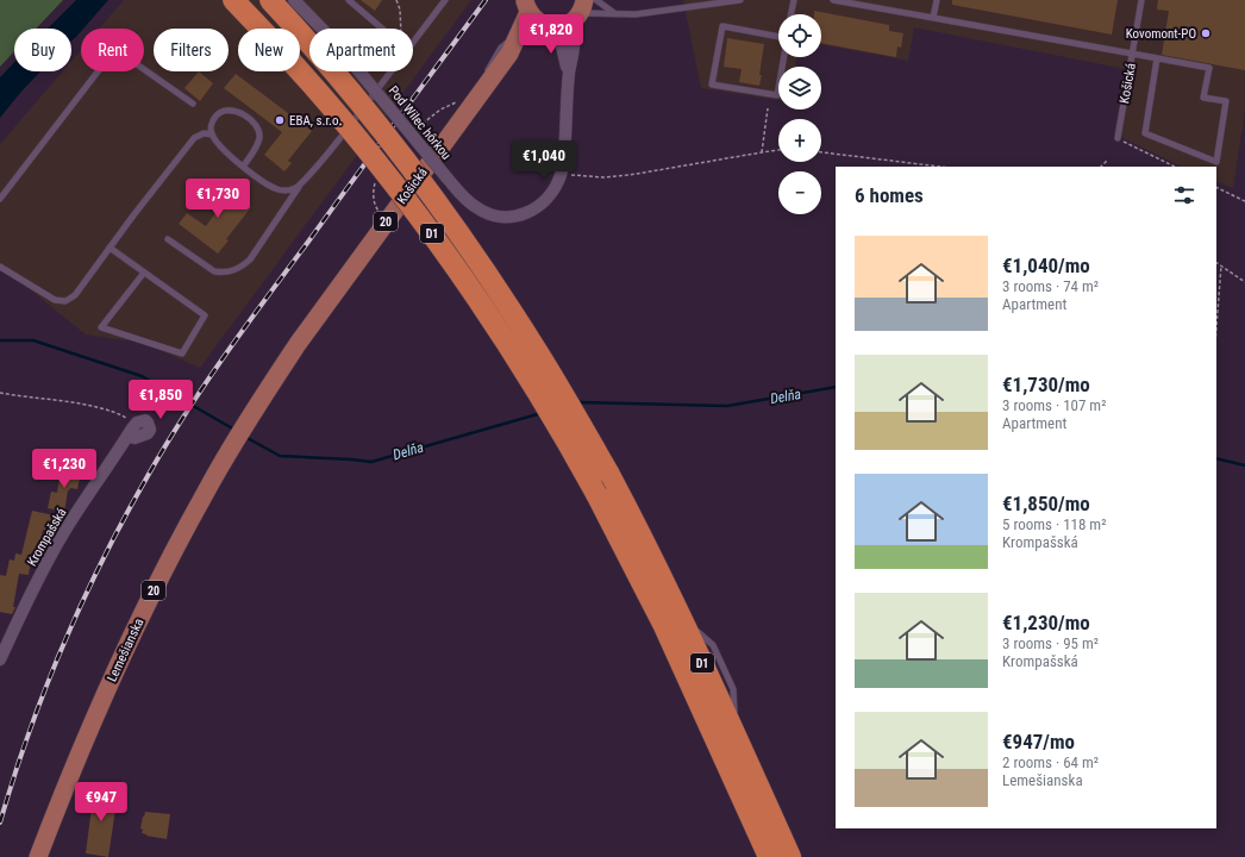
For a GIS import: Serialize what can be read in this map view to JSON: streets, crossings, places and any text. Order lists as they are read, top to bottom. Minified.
{"streets":{"highway":["D1"],"main road":["Košická","20","Lemešianska"],"street":["Pod Wilec hôrkou","Krompašská"]},"crossings":[["Košická","Lemešianska"]],"water":["Delňa"],"places":["Kovomont-PO","EBA, s.r.o."],"page":{"map_buttons":["+","−"],"price":["€1,820","€1,040","€1,730","€1,850","€1,230","€947"],"chip":["Buy","Rent","Filters","New","Apartment"],"heading":"6 homes","list":[{"name":"€1,040/mo","note":"3 rooms · 74 m² · Apartment"},{"name":"€1,730/mo","note":"3 rooms · 107 m² · Apartment"},{"name":"€1,850/mo","note":"5 rooms · 118 m² · Krompašská"},{"name":"€1,230/mo","note":"3 rooms · 95 m² · Krompašská"},{"name":"€947/mo","note":"2 rooms · 64 m² · Lemešianska"}]}}
